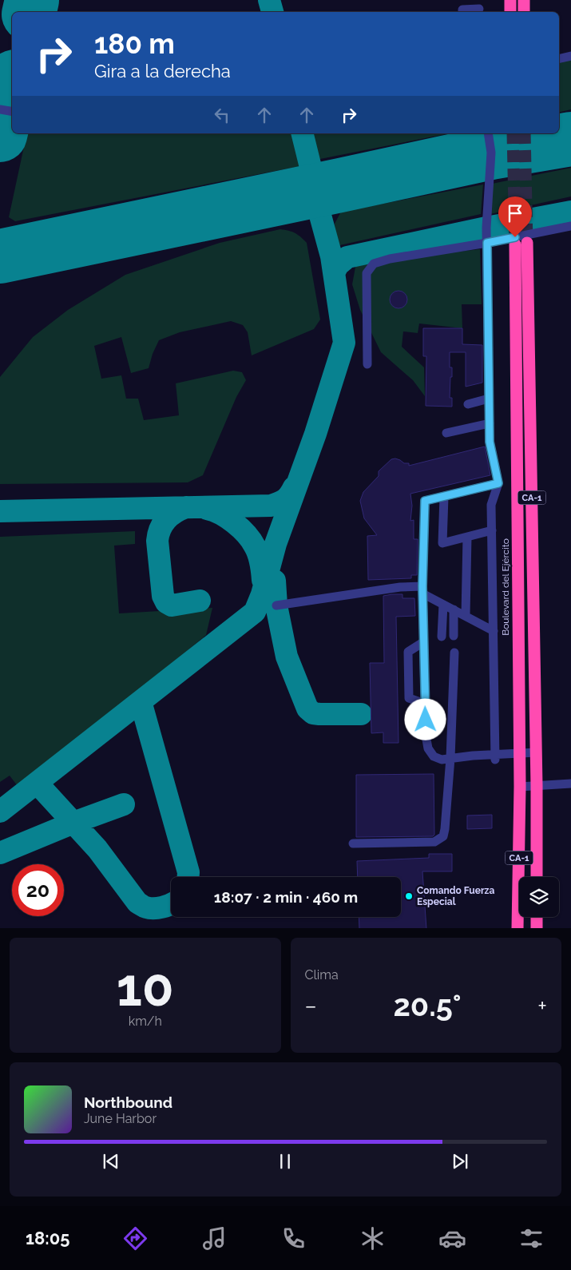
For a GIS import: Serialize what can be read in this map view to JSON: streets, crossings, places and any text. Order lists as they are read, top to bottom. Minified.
{"streets":{"highway":["CA-1","Boulevard del Ejército"]},"places":["Comando Fuerza Especial"],"page":{"turn":["180 m","Gira a la derecha"],"limit":"20","trip":"18:07 · 2 min · 460 m","tile":[["10","km/h"],"Clima"],"heat":["−","20.5°","+"],"song":["Northbound","June Harbor"],"tabs":"18:05"}}
